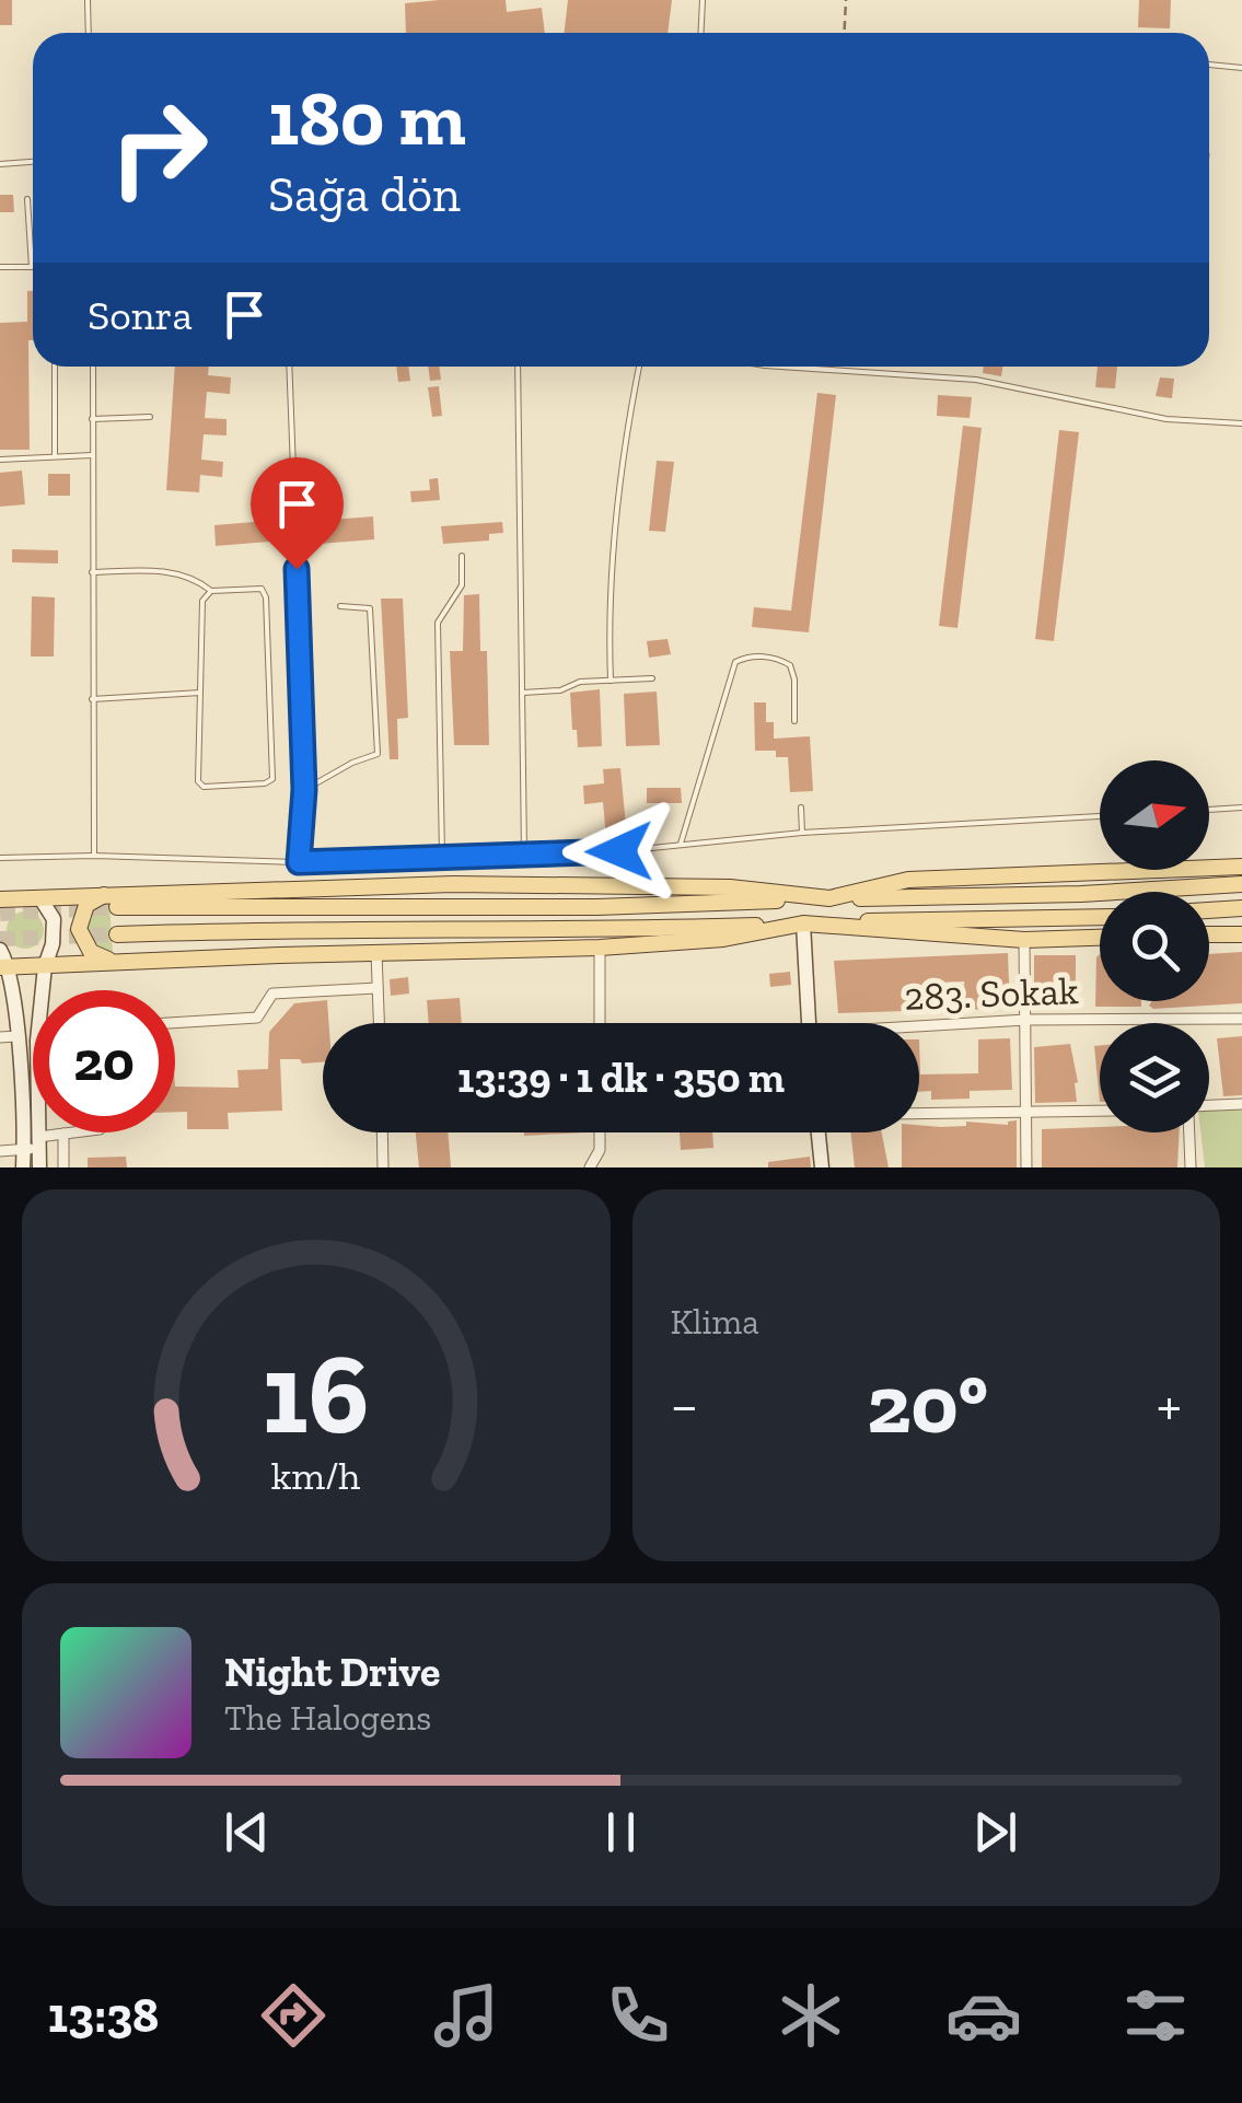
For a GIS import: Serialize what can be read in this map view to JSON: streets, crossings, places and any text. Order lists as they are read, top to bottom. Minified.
{"streets":{"street":["283. Sokak"]},"north":"right","page":{"turn":["180 m","Sağa dön"],"then":"Sonra","limit":"20","trip":"13:39 · 1 dk · 350 m","tile":"Klima","heat":["−","20°","+"],"song":["Night Drive","The Halogens"],"tabs":"13:38","gauge":["16","km/h"]}}
